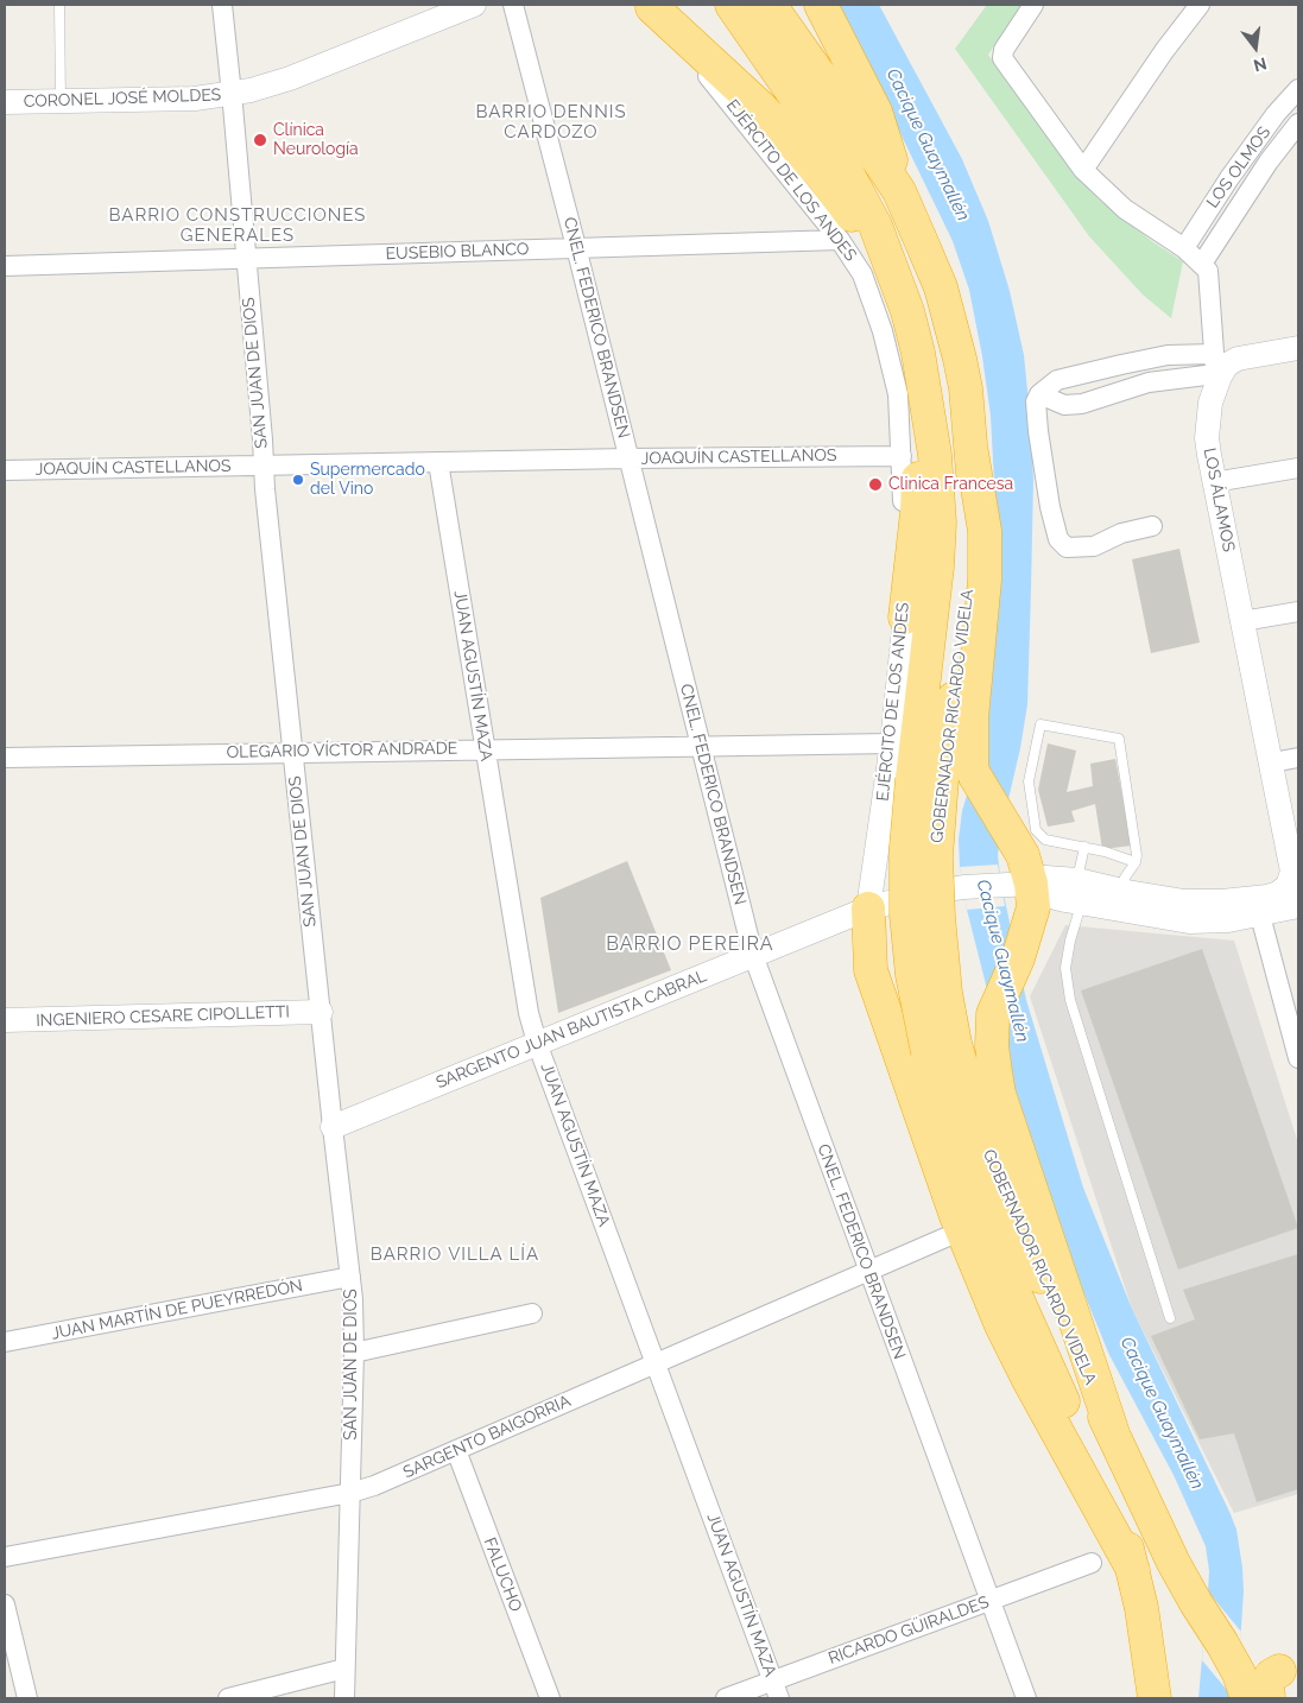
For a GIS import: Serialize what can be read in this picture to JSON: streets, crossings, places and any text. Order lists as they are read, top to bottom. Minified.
{"streets":{"highway":["GOBERNADOR RICARDO VIDELA"],"street":["CORONEL JOSÉ MOLDES","LOS OLMOS","EJÉRCITO DE LOS ANDES","EUSEBIO BLANCO","CNEL. FEDERICO BRANDSEN","SAN JUAN DE DIOS","JOAQUÍN CASTELLANOS","LOS ÁLAMOS","JUAN AGUSTÍN MAZA","OLEGARIO VÍCTOR ANDRADE","INGENIERO CESARE CIPOLLETTI","SARGENTO JUAN BAUTISTA CABRAL","JUAN MARTÍN DE PUEYRREDÓN","SARGENTO BAIGORRIA","FALUCHO","RICARDO GÜIRALDES"]},"crossings":[["CORONEL JOSÉ MOLDES","SAN JUAN DE DIOS"],["LOS OLMOS","LOS ÁLAMOS"],["EJÉRCITO DE LOS ANDES","EUSEBIO BLANCO"],["EJÉRCITO DE LOS ANDES","JOAQUÍN CASTELLANOS"],["EJÉRCITO DE LOS ANDES","OLEGARIO VÍCTOR ANDRADE"],["EJÉRCITO DE LOS ANDES","SARGENTO JUAN BAUTISTA CABRAL"],["EUSEBIO BLANCO","CNEL. FEDERICO BRANDSEN"],["EUSEBIO BLANCO","SAN JUAN DE DIOS"],["CNEL. FEDERICO BRANDSEN","JOAQUÍN CASTELLANOS"],["CNEL. FEDERICO BRANDSEN","OLEGARIO VÍCTOR ANDRADE"],["CNEL. FEDERICO BRANDSEN","SARGENTO JUAN BAUTISTA CABRAL"],["CNEL. FEDERICO BRANDSEN","SARGENTO BAIGORRIA"],["CNEL. FEDERICO BRANDSEN","RICARDO GÜIRALDES"],["SAN JUAN DE DIOS","JOAQUÍN CASTELLANOS"],["SAN JUAN DE DIOS","OLEGARIO VÍCTOR ANDRADE"],["SAN JUAN DE DIOS","INGENIERO CESARE CIPOLLETTI"],["SAN JUAN DE DIOS","SARGENTO JUAN BAUTISTA CABRAL"],["SAN JUAN DE DIOS","JUAN MARTÍN DE PUEYRREDÓN"],["SAN JUAN DE DIOS","SARGENTO BAIGORRIA"],["JOAQUÍN CASTELLANOS","JUAN AGUSTÍN MAZA"],["JUAN AGUSTÍN MAZA","OLEGARIO VÍCTOR ANDRADE"],["JUAN AGUSTÍN MAZA","SARGENTO JUAN BAUTISTA CABRAL"],["JUAN AGUSTÍN MAZA","SARGENTO BAIGORRIA"],["JUAN AGUSTÍN MAZA","RICARDO GÜIRALDES"],["SARGENTO BAIGORRIA","FALUCHO"]],"districts":["BARRIO DENNIS CARDOZO","BARRIO CONSTRUCCIONES GENERALES","BARRIO PEREIRA","BARRIO VILLA LÍA"],"water":["Cacique Guaymallén"],"places":["Clínica Neurología","Supermercado del Vino","Clinica Francesa"],"north":"bottom"}
